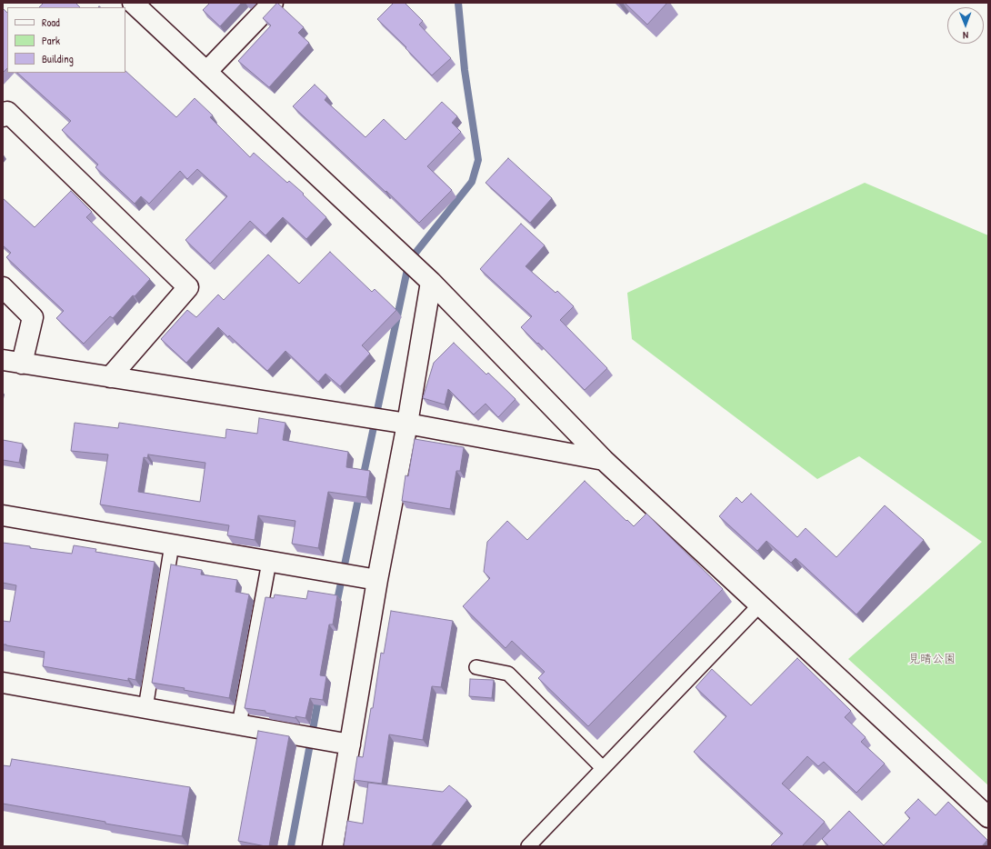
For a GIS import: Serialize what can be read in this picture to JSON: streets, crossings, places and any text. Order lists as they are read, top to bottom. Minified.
{"parks":["見晴公園"],"legend":["Road","Park","Building"],"north":"bottom"}
